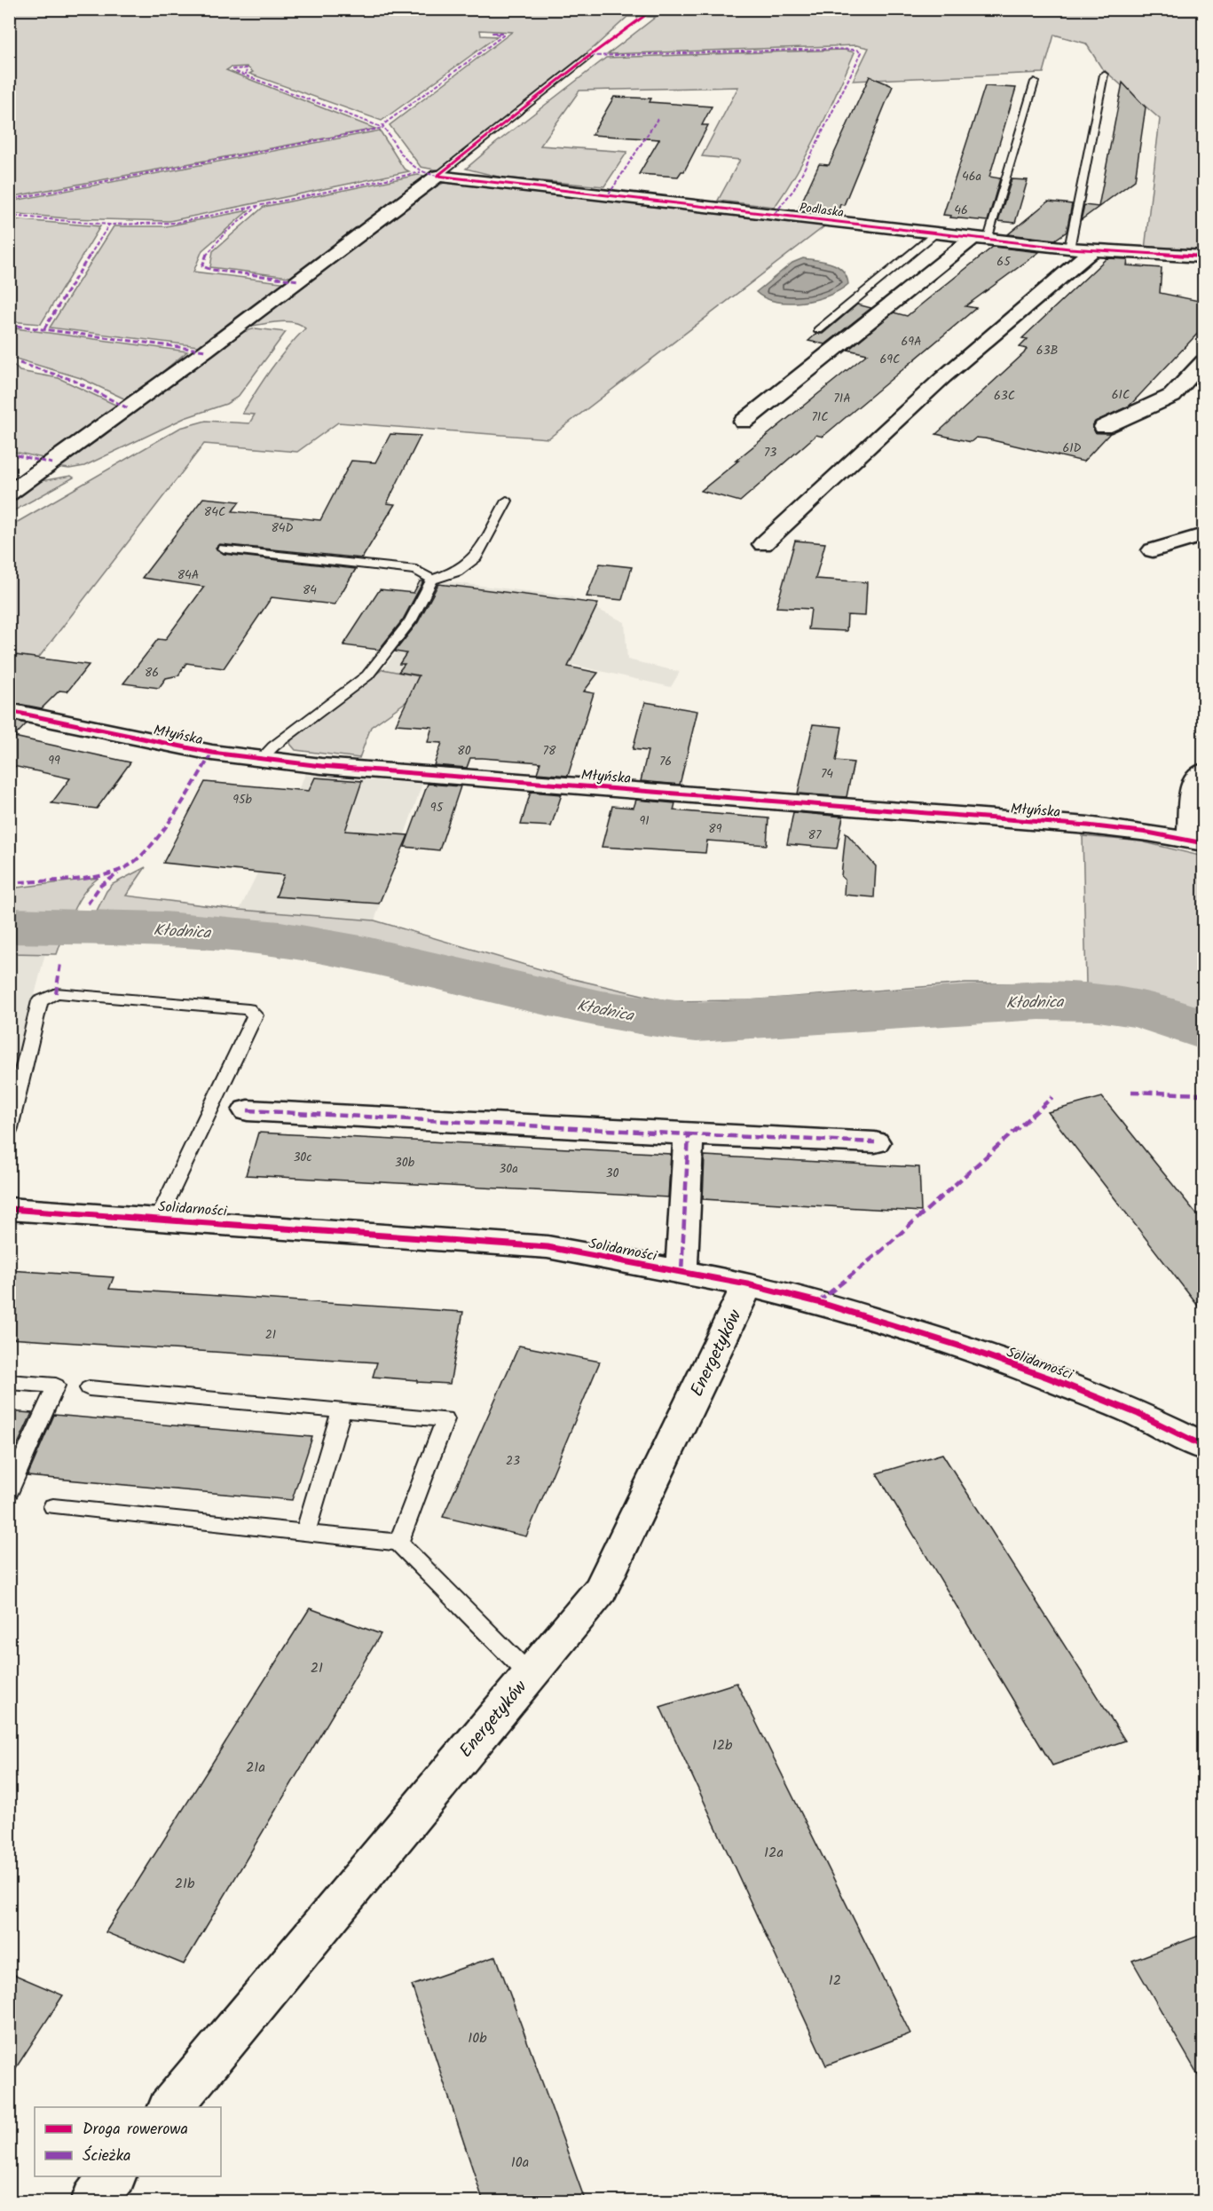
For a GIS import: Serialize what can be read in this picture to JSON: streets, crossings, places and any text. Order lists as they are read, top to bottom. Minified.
{"streets":{"street":["Podlaska","Młyńska","Solidarności","Energetyków"]},"crossings":[["Solidarności","Energetyków"]],"water":["Kłodnica"],"house_numbers":["46a","46","65","69A","63B","69C","61C","63C","71A","71C","61D","73","84C","84D","84A","84","86","80","78","99","76","74","95b","95","91","89","87","30c","30b","30a","30","21","23","21","12b","21a","12a","21b","12","10b","10a"],"legend":["Droga rowerowa","Ścieżka"]}
